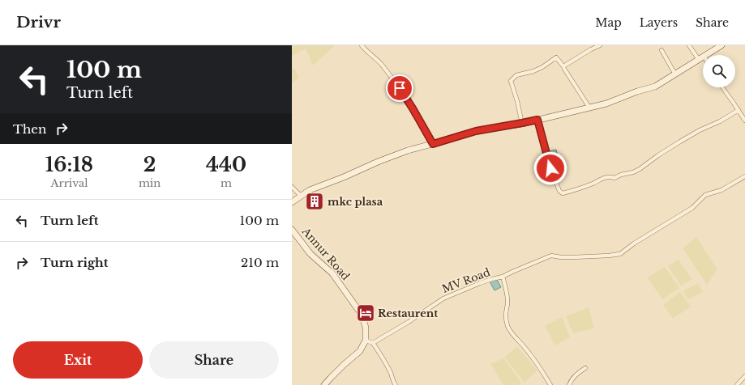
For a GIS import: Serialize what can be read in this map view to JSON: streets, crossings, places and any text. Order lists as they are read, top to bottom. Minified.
{"streets":{"main road":["Annur Road"],"street":["MV Road"]},"places":{"building":["mkc plasa"],"hotel":["Restaurent"]},"page":{"header":"Drivr","nav":["Map","Layers","Share"],"turn":["100 m","Turn left"],"then":"Then","eta":["16:18","Arrival","2","min","440","m"],"list":[{"name":"Turn left","value":"100 m"},{"name":"Turn right","value":"210 m"}],"buttons":["Exit","Share"]}}
